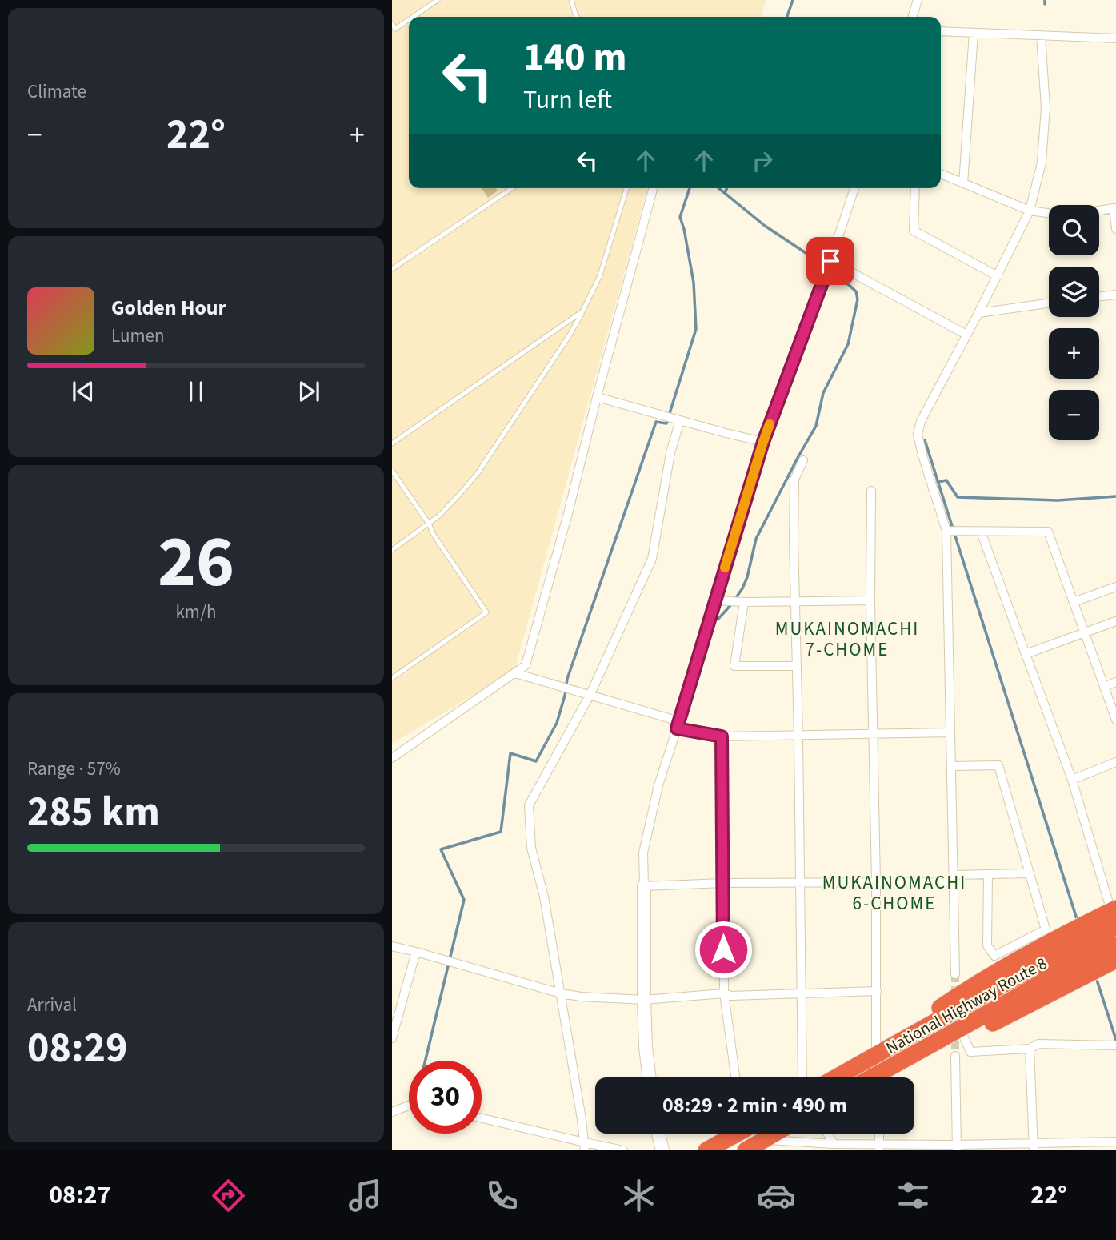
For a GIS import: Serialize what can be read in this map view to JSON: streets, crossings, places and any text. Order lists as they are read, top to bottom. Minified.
{"streets":{"highway":["National Highway Route 8"]},"districts":["MUKAINOMACHI 7-CHOME","MUKAINOMACHI 6-CHOME"],"page":{"tile":["Climate",["26","km/h"],["Range · 57%","285 km"],["Arrival","08:29"]],"turn":["140 m","Turn left"],"heat":["−","22°","+"],"map_buttons":["+","−"],"song":["Golden Hour","Lumen"],"limit":"30","trip":"08:29 · 2 min · 490 m","tabs":["08:27","22°"]}}
